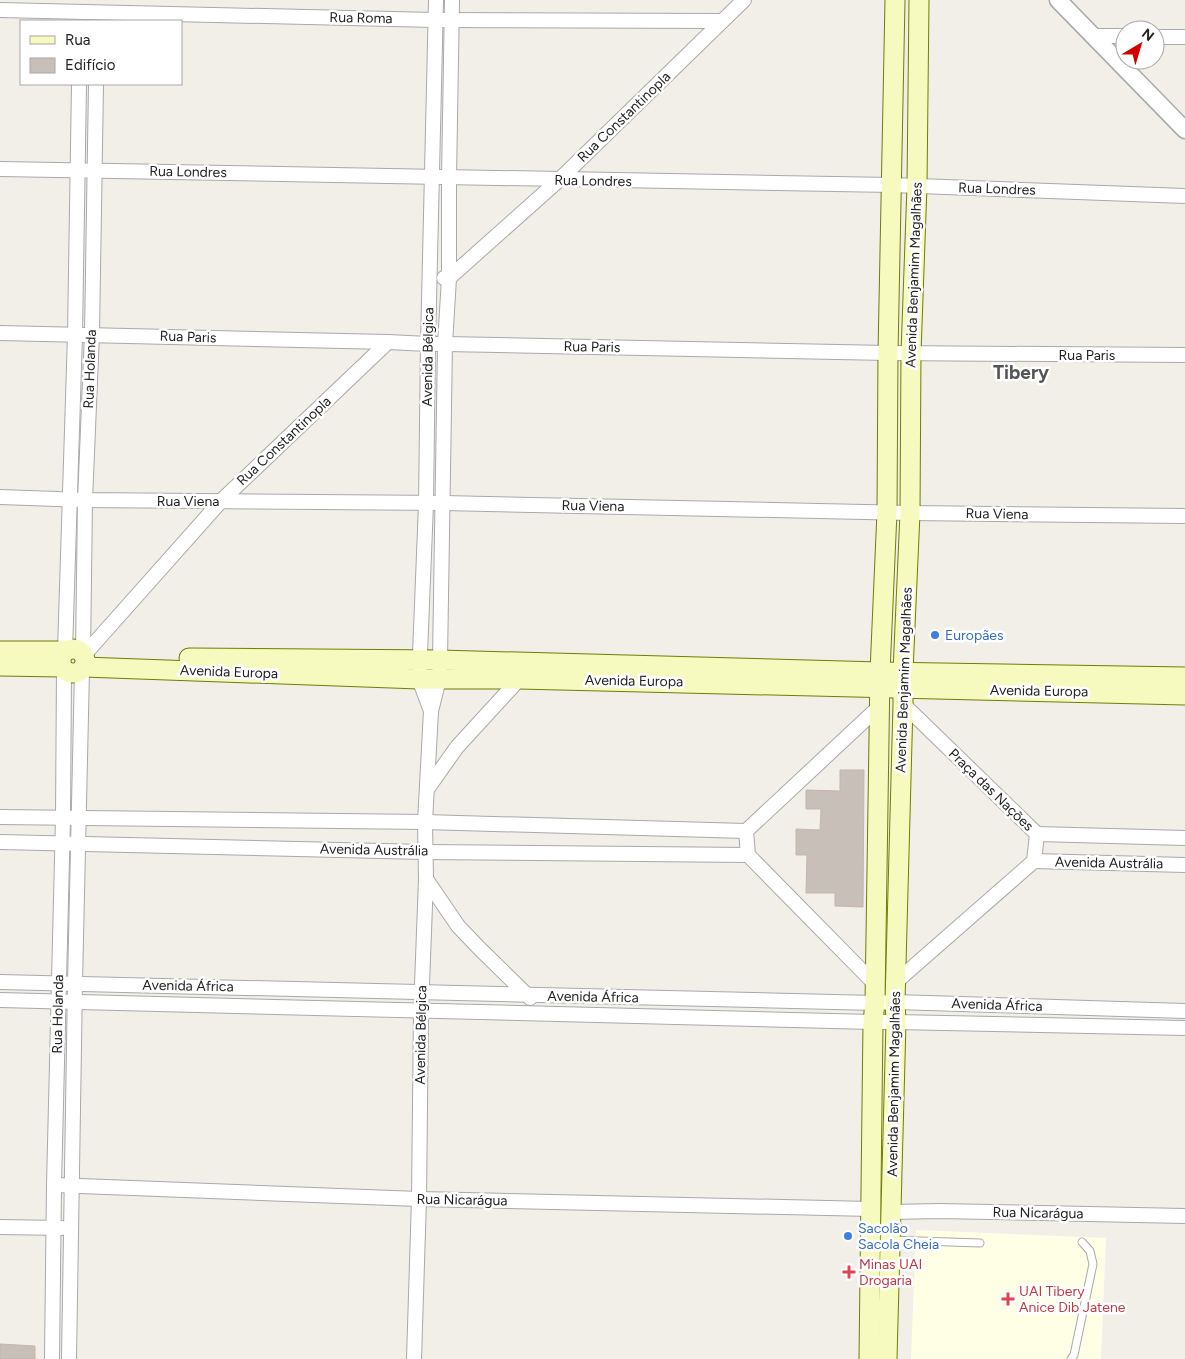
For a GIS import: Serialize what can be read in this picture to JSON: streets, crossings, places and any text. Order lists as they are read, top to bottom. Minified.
{"streets":{"main road":["Avenida Benjamim Magalhães","Avenida Europa"],"street":["Rua Roma","Rua Constantinopla","Rua Londres","Rua Paris","Avenida Bélgica","Rua Holanda","Rua Viena","Praça das Nações","Avenida Austrália","Avenida África","Rua Nicarágua"]},"crossings":[["Rua Roma","Rua Constantinopla"],["Rua Roma","Avenida Bélgica"],["Rua Constantinopla","Rua Londres"],["Rua Constantinopla","Rua Paris"],["Rua Constantinopla","Avenida Bélgica"],["Rua Constantinopla","Rua Holanda"],["Rua Constantinopla","Rua Viena"],["Rua Constantinopla","Avenida Europa"],["Rua Londres","Avenida Benjamim Magalhães"],["Rua Londres","Avenida Bélgica"],["Rua Londres","Rua Holanda"],["Avenida Benjamim Magalhães","Rua Paris"],["Avenida Benjamim Magalhães","Rua Viena"],["Avenida Benjamim Magalhães","Avenida Europa"],["Avenida Benjamim Magalhães","Praça das Nações"],["Avenida Benjamim Magalhães","Avenida África"],["Avenida Benjamim Magalhães","Rua Nicarágua"],["Rua Paris","Avenida Bélgica"],["Rua Paris","Rua Holanda"],["Avenida Bélgica","Rua Viena"],["Avenida Bélgica","Avenida Europa"],["Avenida Bélgica","Avenida Austrália"],["Avenida Bélgica","Avenida África"],["Avenida Bélgica","Rua Nicarágua"],["Rua Holanda","Rua Viena"],["Rua Holanda","Avenida Europa"],["Rua Holanda","Avenida Austrália"],["Rua Holanda","Avenida África"],["Rua Holanda","Rua Nicarágua"],["Avenida Europa","Praça das Nações"],["Praça das Nações","Avenida Austrália"]],"districts":["Tibery"],"places":{"other":["Europães","Sacolão Sacola Cheia"],"health":["Minas UAI Drogaria","UAI Tibery Anice Dib Jatene"]},"legend":["Rua","Edifício"],"north":"top right"}
